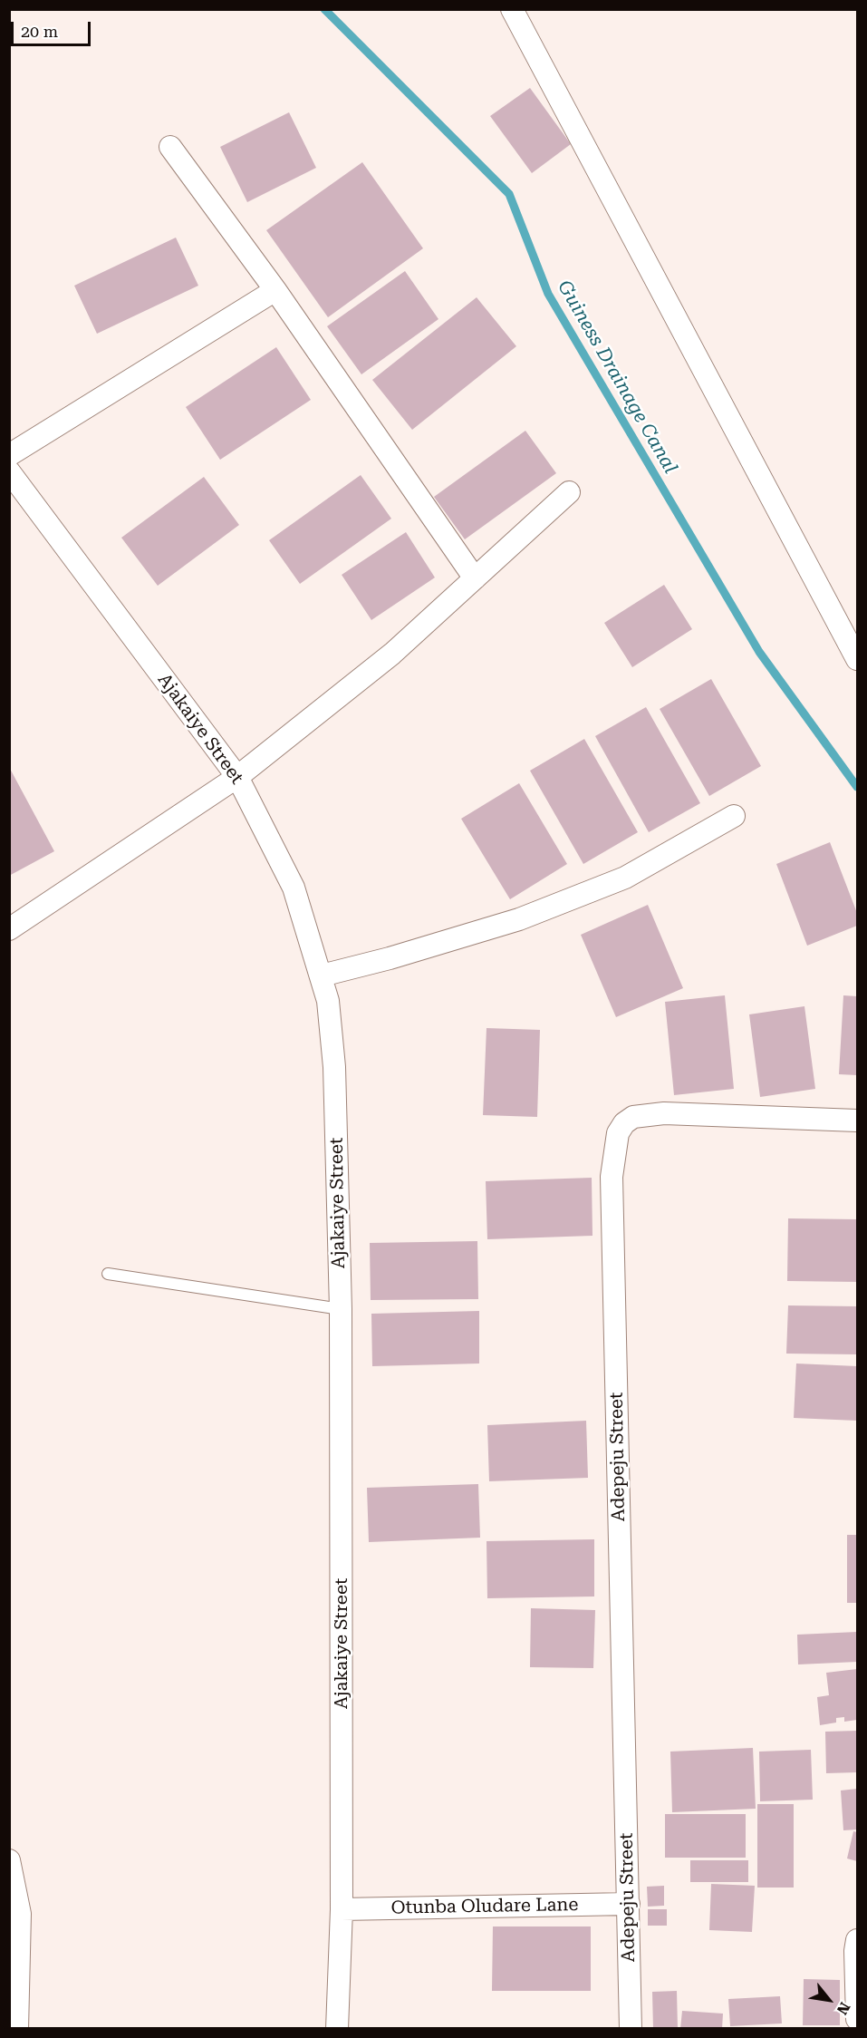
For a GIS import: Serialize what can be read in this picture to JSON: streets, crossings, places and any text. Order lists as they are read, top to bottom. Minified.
{"streets":{"street":["Ajakaiye Street","Adepeju Street","Otunba Oludare Lane"]},"crossings":[["Ajakaiye Street","Otunba Oludare Lane"],["Adepeju Street","Otunba Oludare Lane"]],"water":["Guiness Drainage Canal"],"scale_bar":"20 m","north":"bottom right"}
